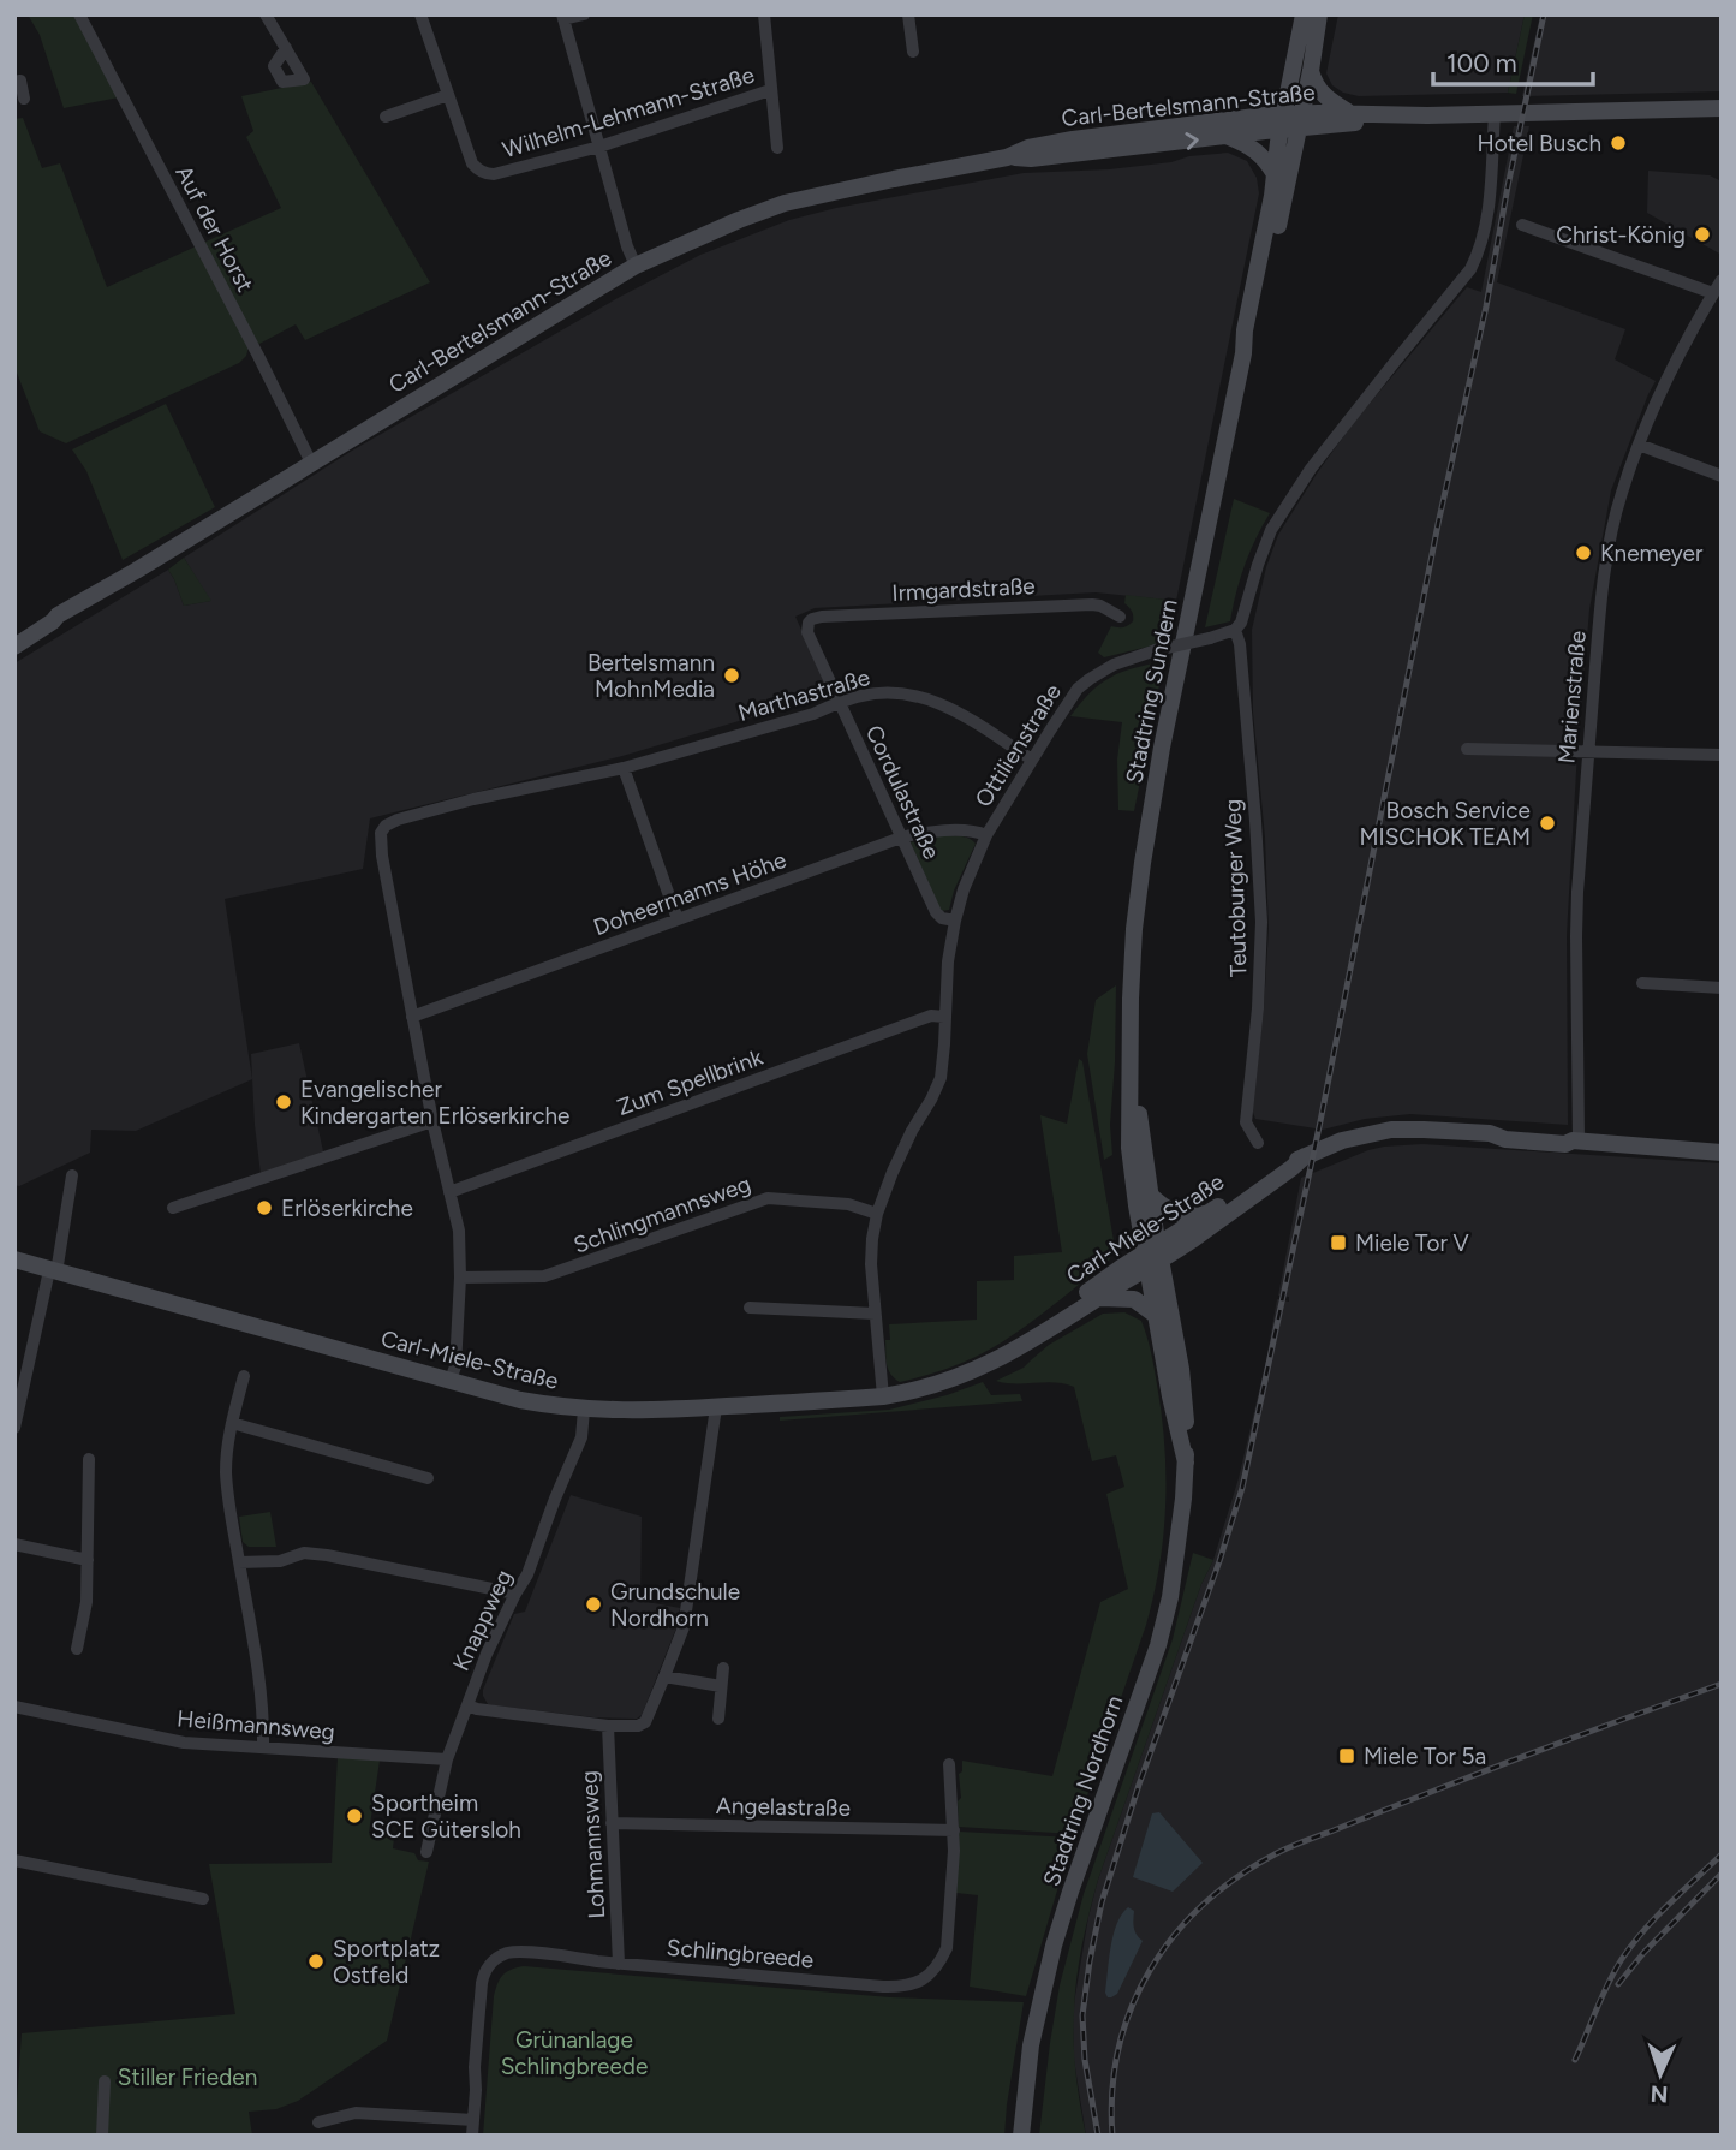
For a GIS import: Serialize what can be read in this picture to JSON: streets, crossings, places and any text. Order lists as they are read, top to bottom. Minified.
{"streets":{"main road":["Carl-Bertelsmann-Straße","Stadtring Sundern","Carl-Miele-Straße","Stadtring Nordhorn"],"street":["Wilhelm-Lehmann-Straße","Auf der Horst","Irmgardstraße","Marthastraße","Marienstraße","Ottilienstraße","Cordulastraße","Teutoburger Weg","Doheermanns Höhe","Zum Spellbrink","Schlingmannsweg","Knappweg","Heißmannsweg","Angelastraße","Lohmannsweg","Schlingbreede"]},"crossings":[["Carl-Bertelsmann-Straße","Auf der Horst"],["Carl-Bertelsmann-Straße","Stadtring Sundern"],["Irmgardstraße","Cordulastraße"],["Stadtring Sundern","Carl-Miele-Straße"],["Stadtring Sundern","Stadtring Nordhorn"],["Marthastraße","Ottilienstraße"],["Marthastraße","Cordulastraße"],["Marthastraße","Doheermanns Höhe"],["Marienstraße","Carl-Miele-Straße"],["Ottilienstraße","Cordulastraße"],["Ottilienstraße","Teutoburger Weg"],["Ottilienstraße","Doheermanns Höhe"],["Ottilienstraße","Zum Spellbrink"],["Ottilienstraße","Schlingmannsweg"],["Ottilienstraße","Carl-Miele-Straße"],["Cordulastraße","Doheermanns Höhe"],["Carl-Miele-Straße","Knappweg"],["Carl-Miele-Straße","Stadtring Nordhorn"],["Knappweg","Heißmannsweg"],["Angelastraße","Lohmannsweg"],["Angelastraße","Schlingbreede"],["Lohmannsweg","Schlingbreede"]],"parks":["Grünanlage Schlingbreede","Stiller Frieden"],"places":{"other":["Hotel Busch","Christ-König","Knemeyer","Bertelsmann MohnMedia","Bosch Service MISCHOK TEAM","Evangelischer Kindergarten Erlöserkirche","Erlöserkirche","Grundschule Nordhorn","Sportheim SCE Gütersloh","Sportplatz Ostfeld"],"transit":["Miele Tor V","Miele Tor 5a"]},"scale_bar":"100 m","north":"bottom"}
